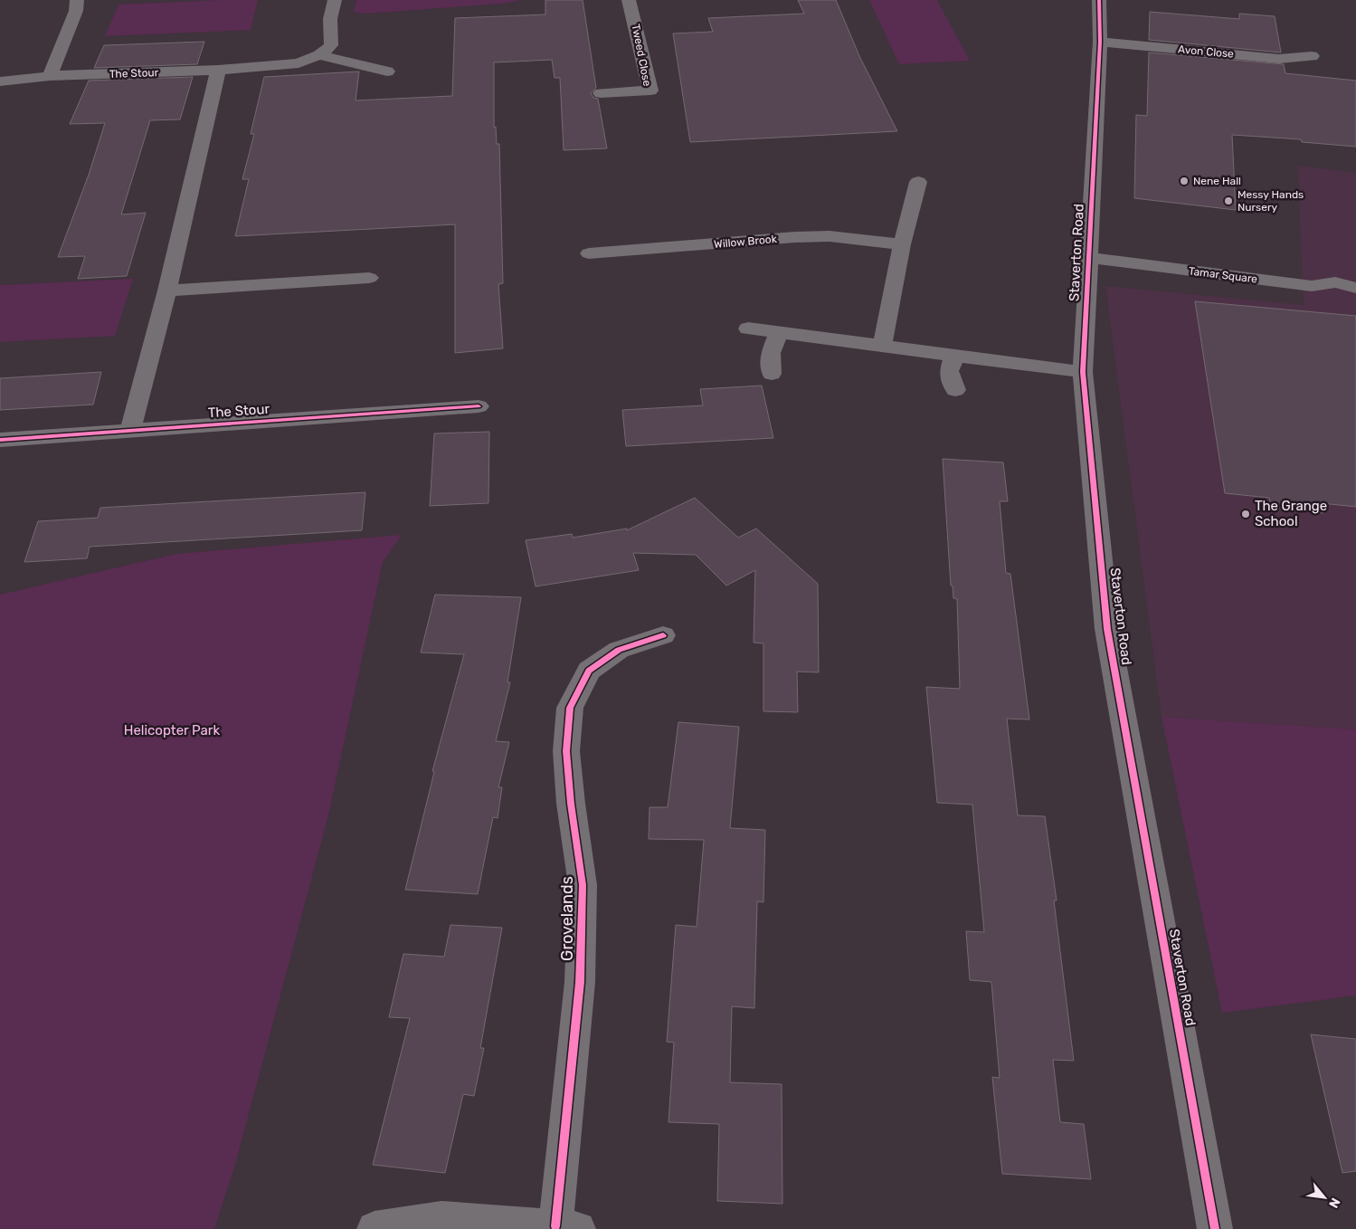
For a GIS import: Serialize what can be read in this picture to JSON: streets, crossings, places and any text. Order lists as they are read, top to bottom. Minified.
{"streets":{"street":["Avon Close","Tweed Close","The Stour","Willow Brook","Staverton Road","Tamar Square","Grovelands"]},"crossings":[["Avon Close","Staverton Road"],["Staverton Road","Tamar Square"]],"parks":["Helicopter Park"],"places":["Nene Hall","Messy Hands Nursery","The Grange School"],"north":"bottom right"}
